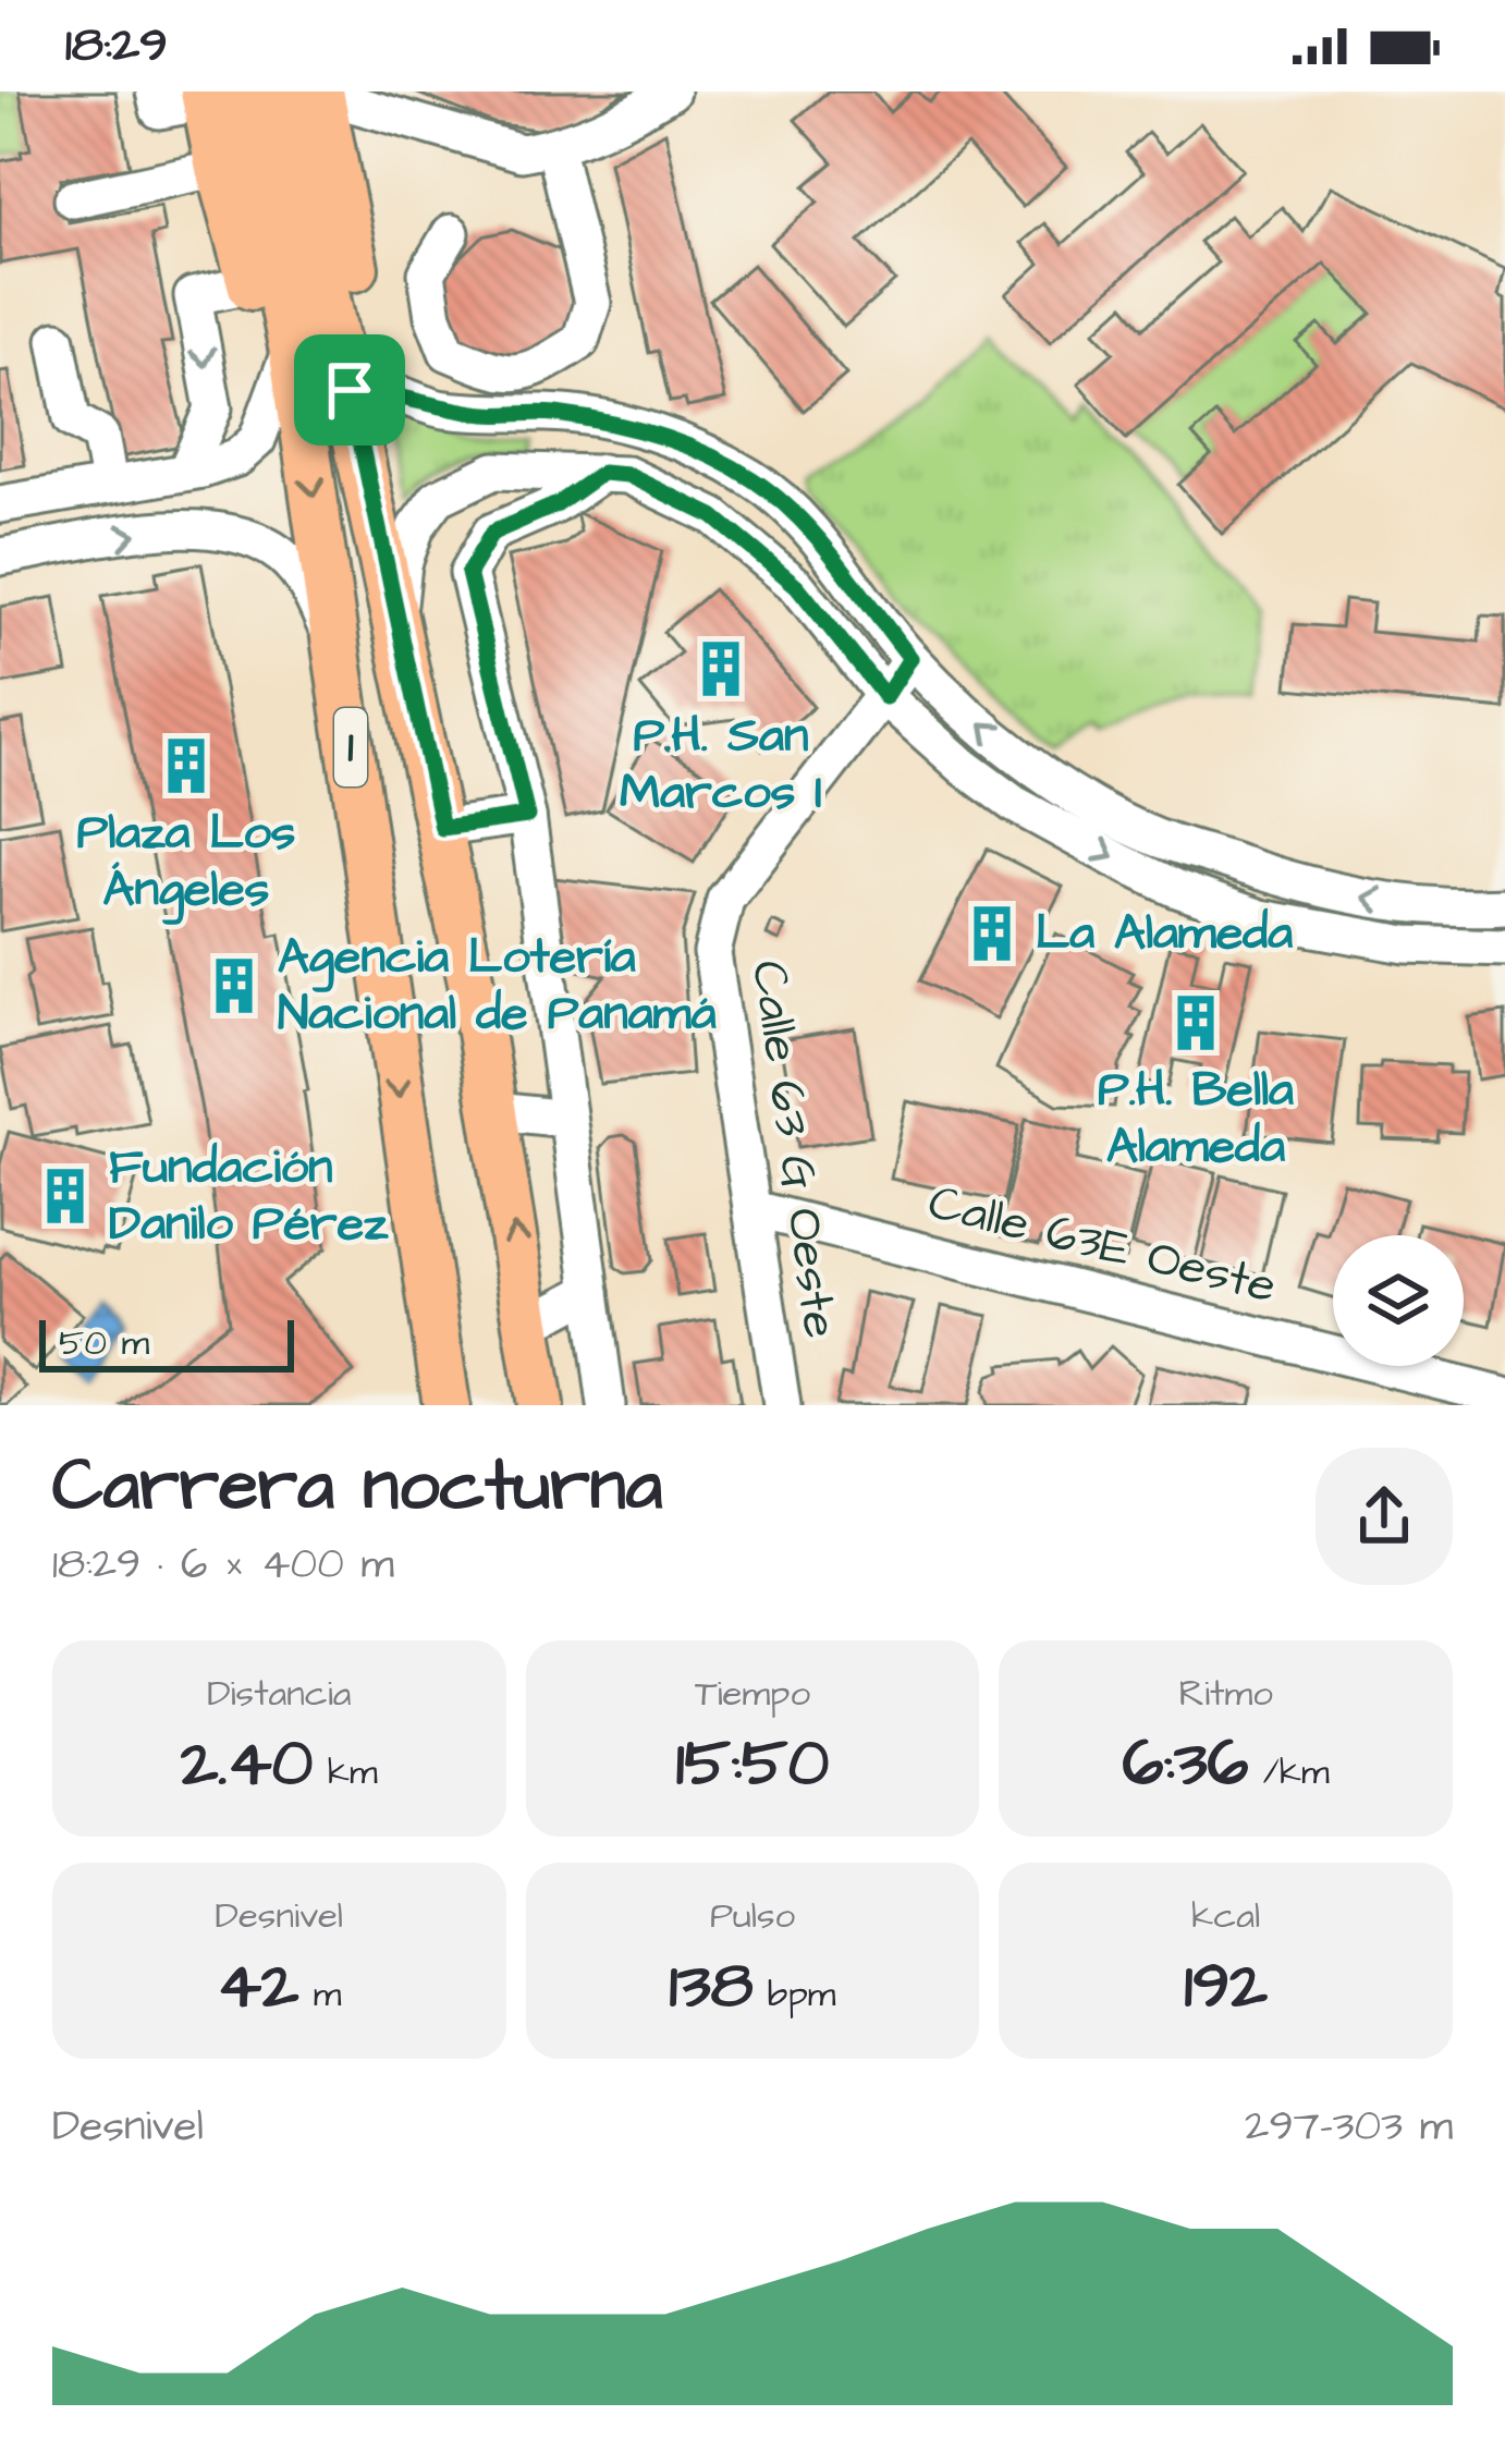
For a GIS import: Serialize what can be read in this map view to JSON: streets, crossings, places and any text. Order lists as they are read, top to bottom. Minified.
{"streets":{"main road":["1"],"street":["Calle 63 G Oeste","Calle 63E Oeste"]},"crossings":[["Calle 63 G Oeste","Calle 63E Oeste"]],"places":{"building":["P.H. San Marcos I","Plaza Los Ángeles","La Alameda","Agencia Lotería Nacional de Panamá","P.H. Bella Alameda","Fundación Danilo Pérez"]},"scale_bar":"50 m","page":{"status":"18:29","scale":"50 m","heading":["Carrera nocturna","18:29 · 6 × 400 m"],"stats":[["Distancia","2.40 km"],["Tiempo","15:50"],["Ritmo","6:36 /km"],["Desnivel","42 m"],["Pulso","138 bpm"],["kcal","192"]],"chart":["Desnivel","297–303 m"]}}
